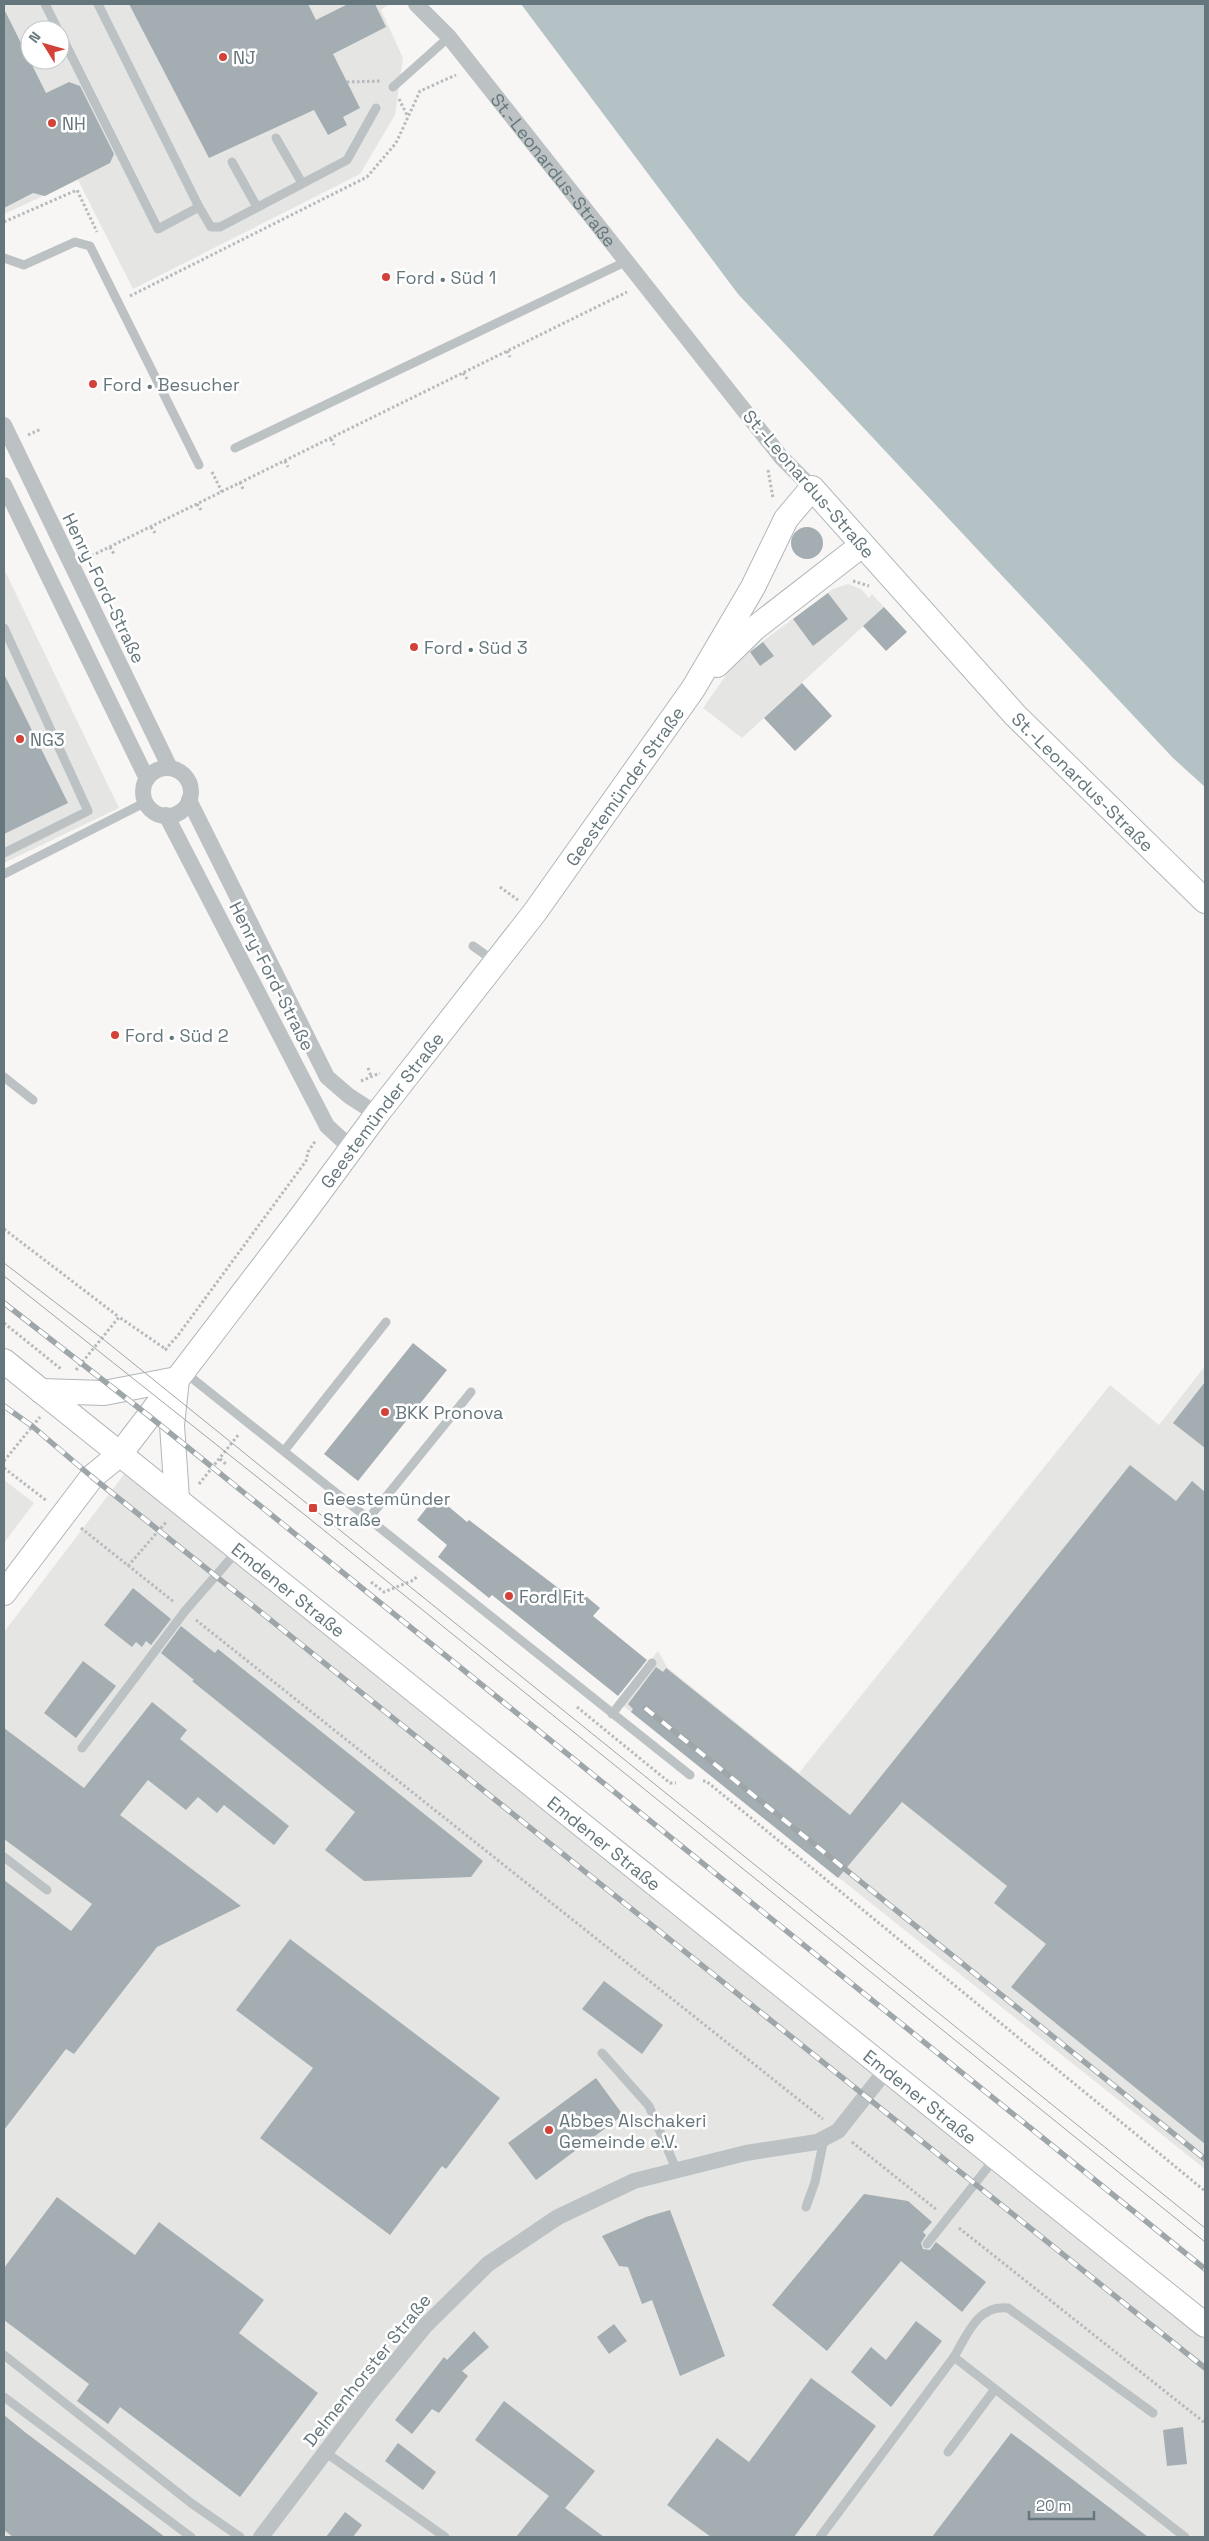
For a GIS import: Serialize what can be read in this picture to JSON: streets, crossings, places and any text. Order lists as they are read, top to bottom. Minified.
{"streets":{"street":["St.-Leonardus-Straße","Henry-Ford-Straße","Geestemünder Straße","Emdener Straße","Delmenhorster Straße"]},"crossings":[["St.-Leonardus-Straße","Geestemünder Straße"],["Henry-Ford-Straße","Geestemünder Straße"],["Geestemünder Straße","Emdener Straße"]],"places":{"other":["NJ","NH","Ford • Süd 1","Ford • Besucher","Ford • Süd 3","NG3","Ford • Süd 2","BKK Pronova","Ford Fit","Abbes Alschakeri Gemeinde e.V."],"transit":["Geestemünder Straße"]},"scale_bar":"20 m","north":"top left"}
